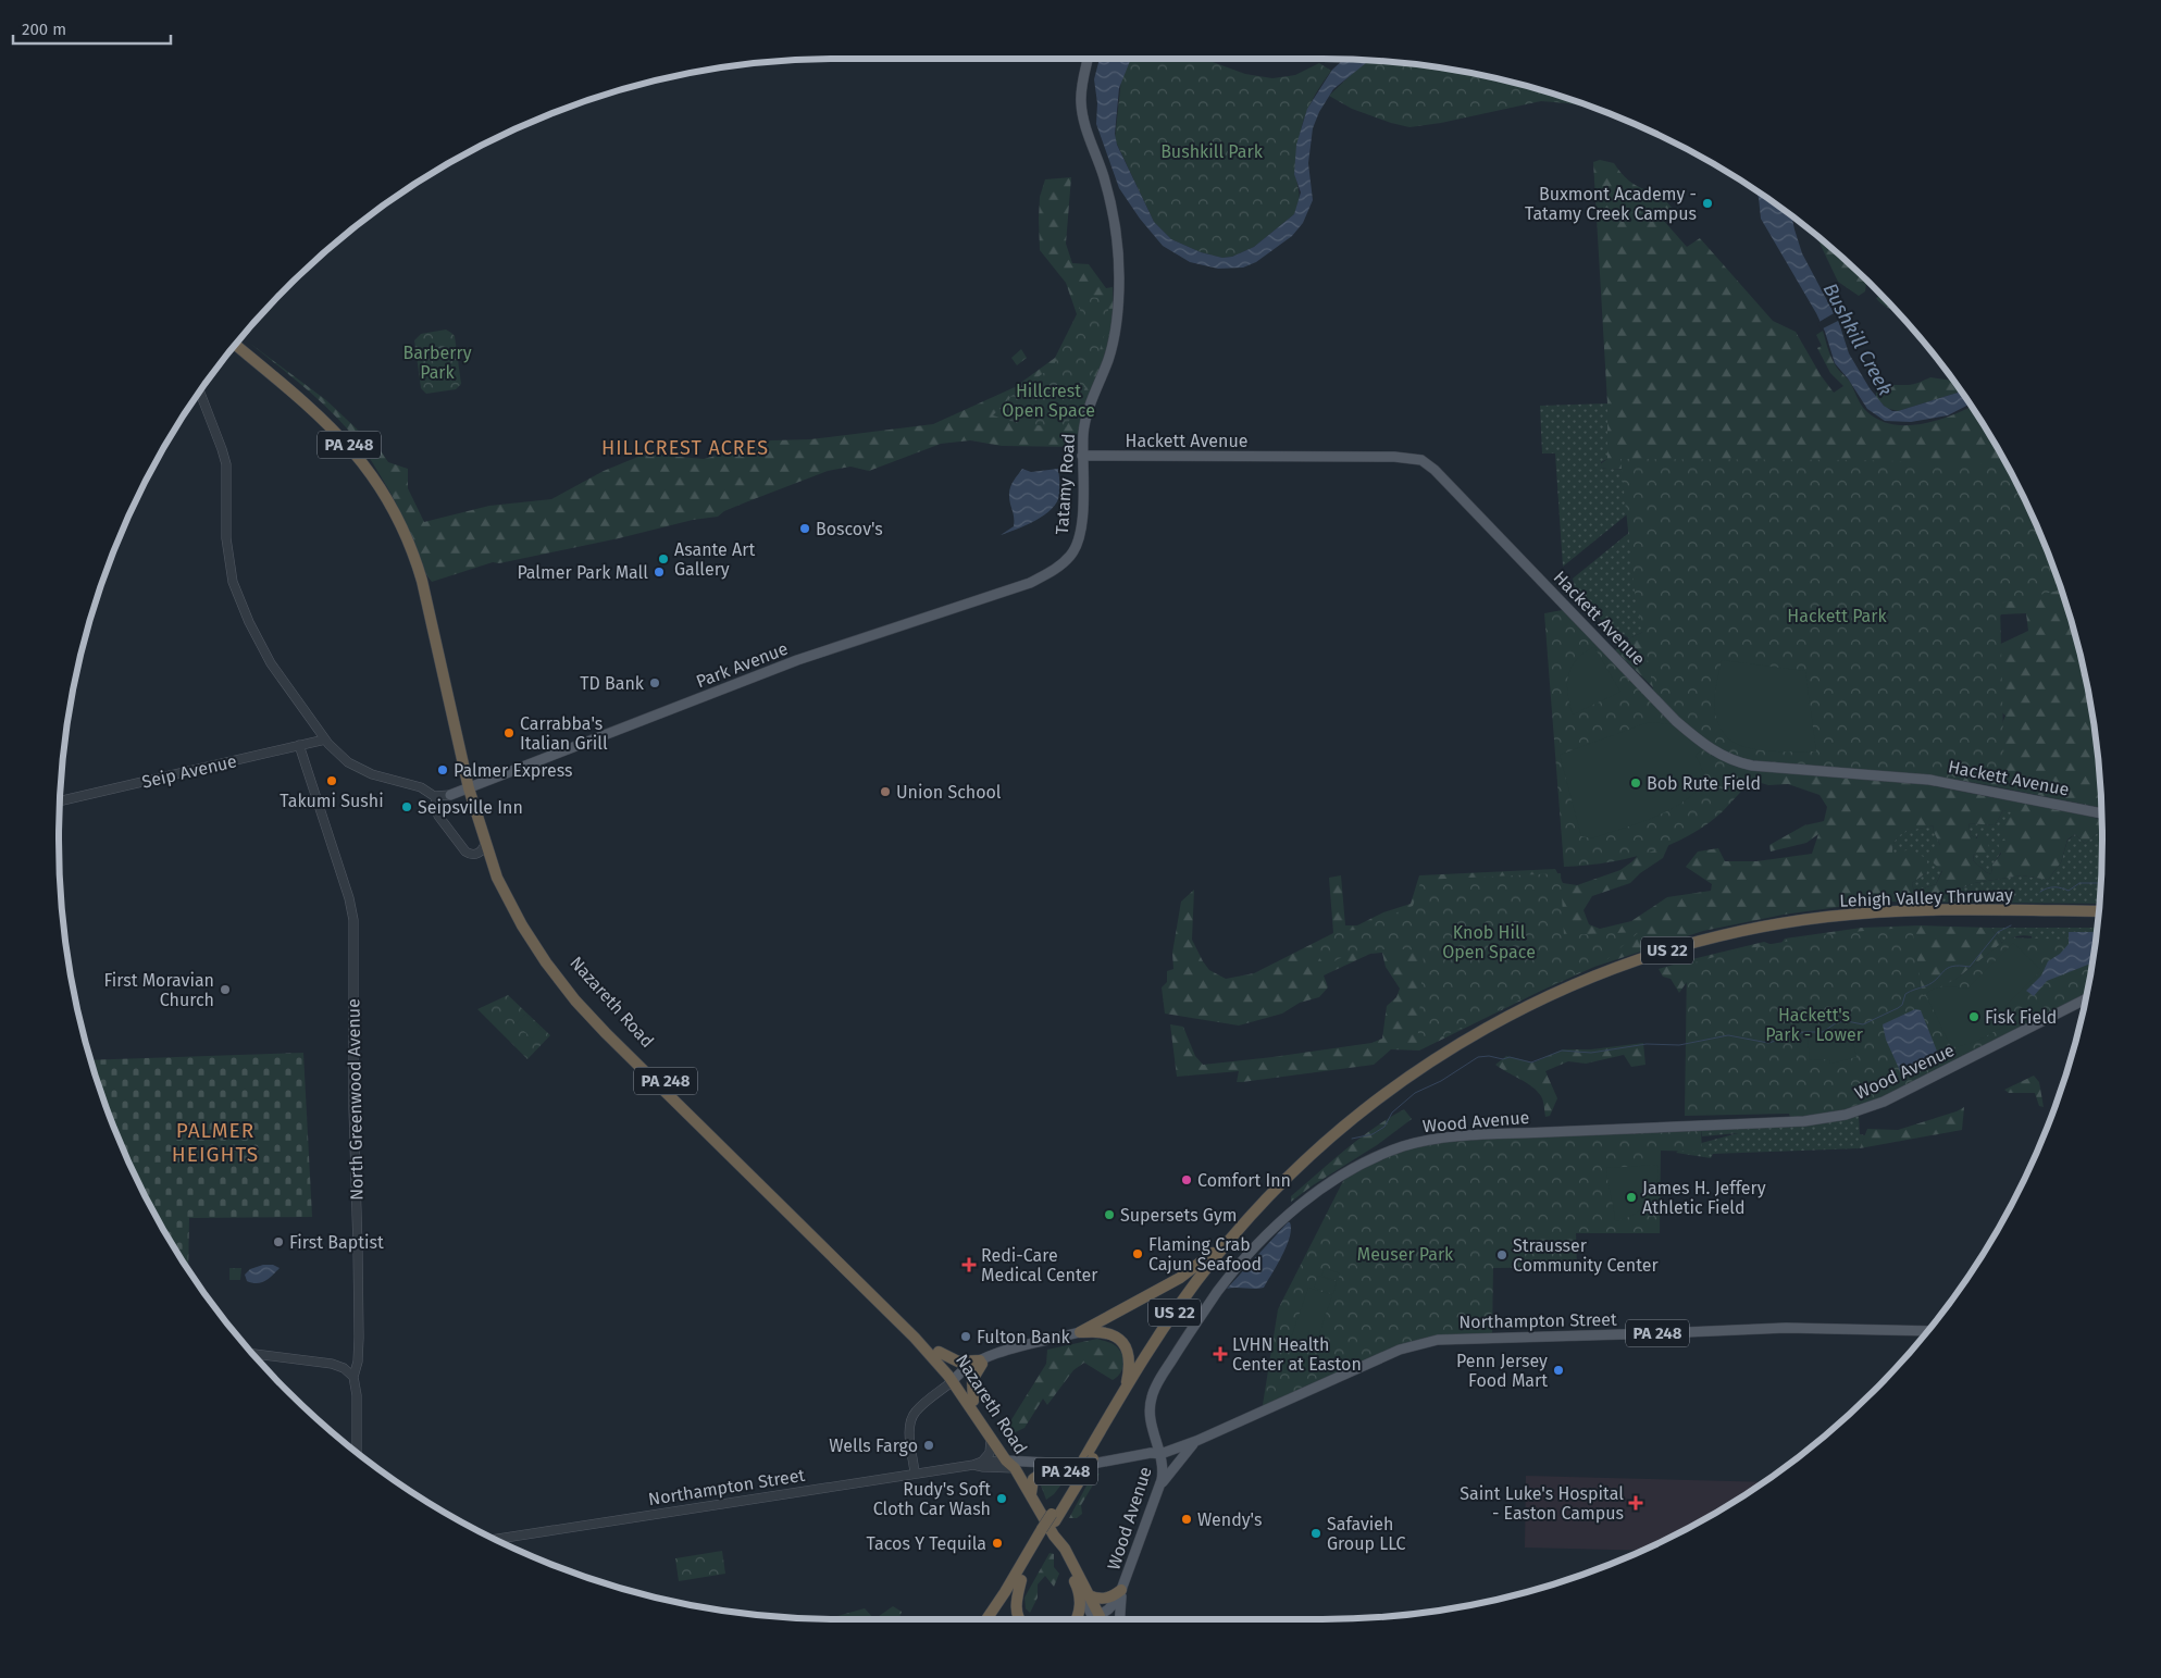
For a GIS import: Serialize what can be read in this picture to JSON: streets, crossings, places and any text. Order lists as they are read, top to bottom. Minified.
{"streets":{"highway":["PA 248","Lehigh Valley Thruway","US 22","Nazareth Road"],"main road":["Hackett Avenue","Tatamy Road","Park Avenue","Wood Avenue","Northampton Street"],"street":["Seip Avenue","North Greenwood Avenue"]},"crossings":[["Hackett Avenue","Tatamy Road"],["Tatamy Road","Park Avenue"],["Park Avenue","Nazareth Road"],["Seip Avenue","North Greenwood Avenue"],["Nazareth Road","Northampton Street"],["Wood Avenue","Northampton Street"]],"districts":["HILLCREST ACRES","PALMER HEIGHTS"],"water":["Bushkill Creek"],"parks":["Bushkill Park","Barberry Park","Hillcrest Open Space","Hackett Park","Knob Hill Open Space","Hackett's Park - Lower","Meuser Park"],"places":{"other":["Buxmont Academy - Tatamy Creek Campus","Boscov's","Asante Art Gallery","Palmer Park Mall","TD Bank","Carrabba's Italian Grill","Palmer Express","Takumi Sushi","Bob Rute Field","Union School","Seipsville Inn","First Moravian Church","Fisk Field","Comfort Inn","James H. Jeffery Athletic Field","Supersets Gym","First Baptist","Flaming Crab Cajun Seafood","Strausser Community Center","Fulton Bank","Penn Jersey Food Mart","Wells Fargo","Rudy's Soft Cloth Car Wash","Wendy's","Safavieh Group LLC","Tacos Y Tequila"],"health":["Redi-Care Medical Center","LVHN Health Center at Easton","Saint Luke's Hospital - Easton Campus"]},"scale_bar":"200 m"}
